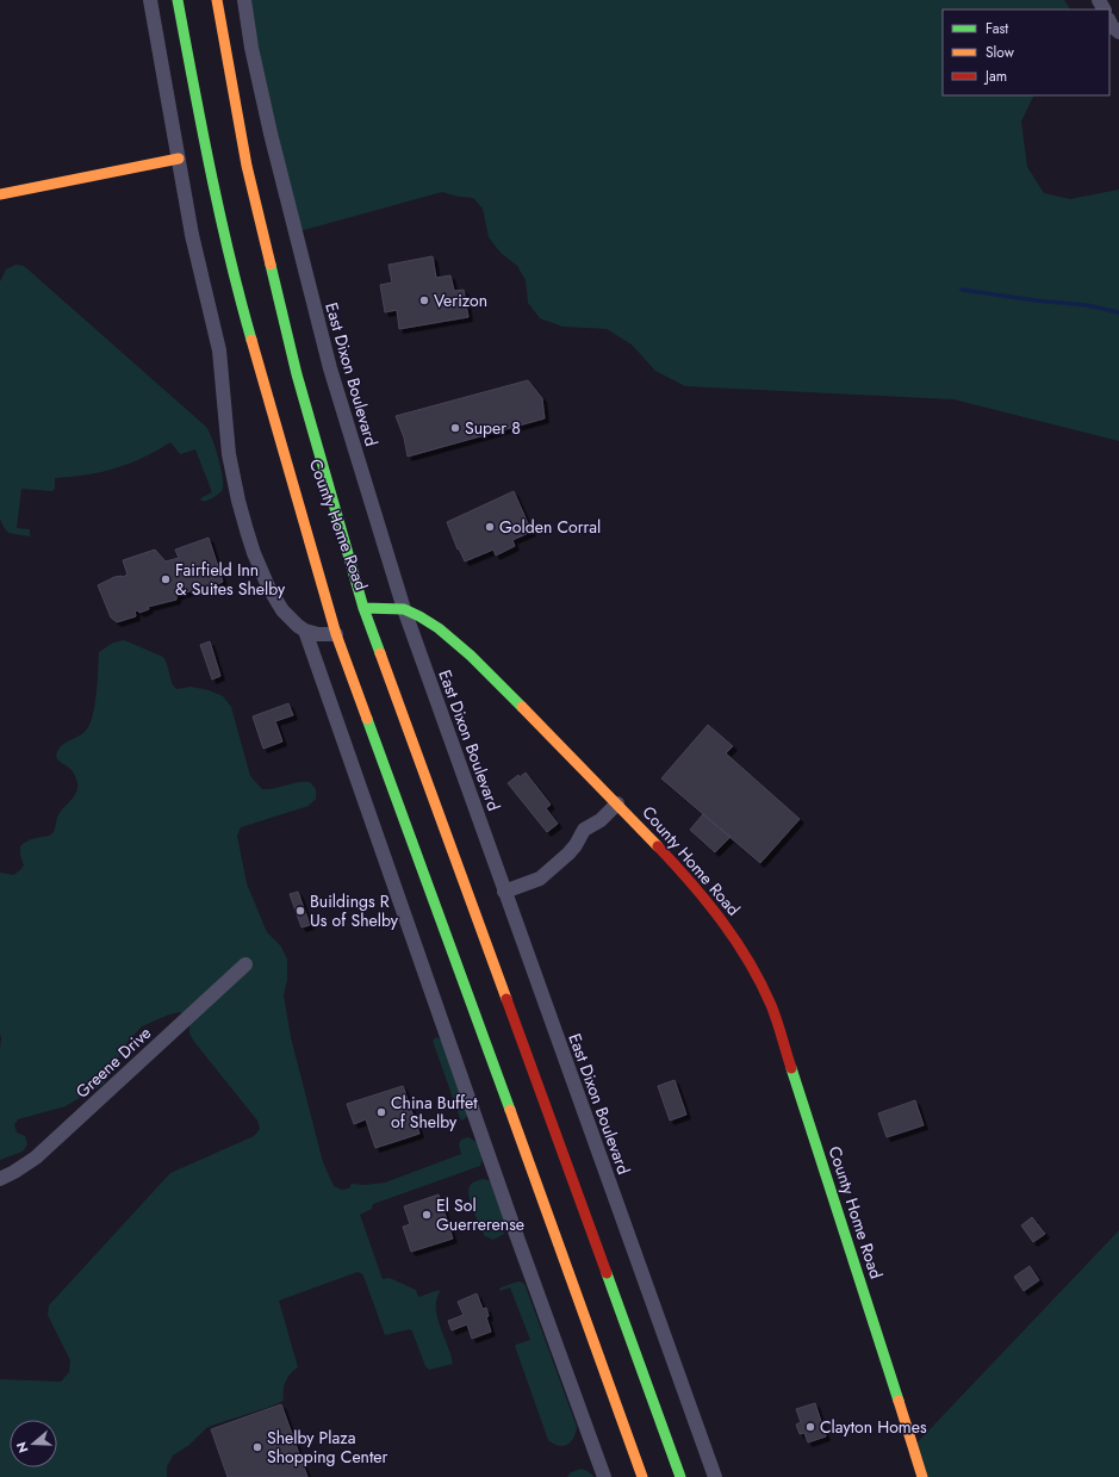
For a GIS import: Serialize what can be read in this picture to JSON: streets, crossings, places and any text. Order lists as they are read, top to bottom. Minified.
{"streets":{"main road":["County Home Road"],"street":["East Dixon Boulevard","Greene Drive"]},"crossings":[["East Dixon Boulevard","County Home Road"]],"places":["Verizon","Super 8","Golden Corral","Fairfield Inn & Suites Shelby","Buildings R Us of Shelby","China Buffet of Shelby","El Sol Guerrerense","Clayton Homes","Shelby Plaza Shopping Center"],"legend":["Fast","Slow","Jam"],"north":"left"}
